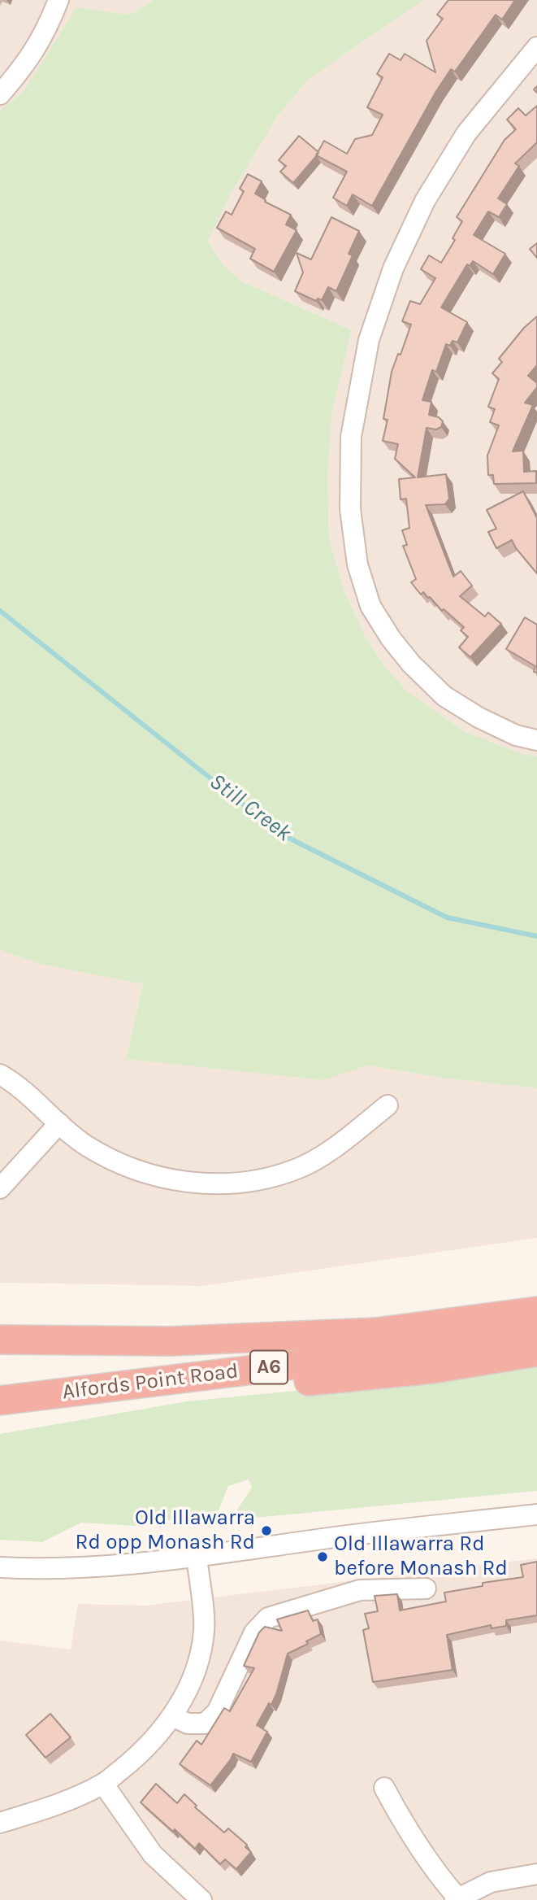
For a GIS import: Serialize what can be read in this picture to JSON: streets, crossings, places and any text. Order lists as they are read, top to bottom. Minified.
{"streets":{"highway":["A6","Alfords Point Road"]},"water":["Still Creek"],"places":["Old Illawarra Rd opp Monash Rd","Old Illawarra Rd before Monash Rd"]}
